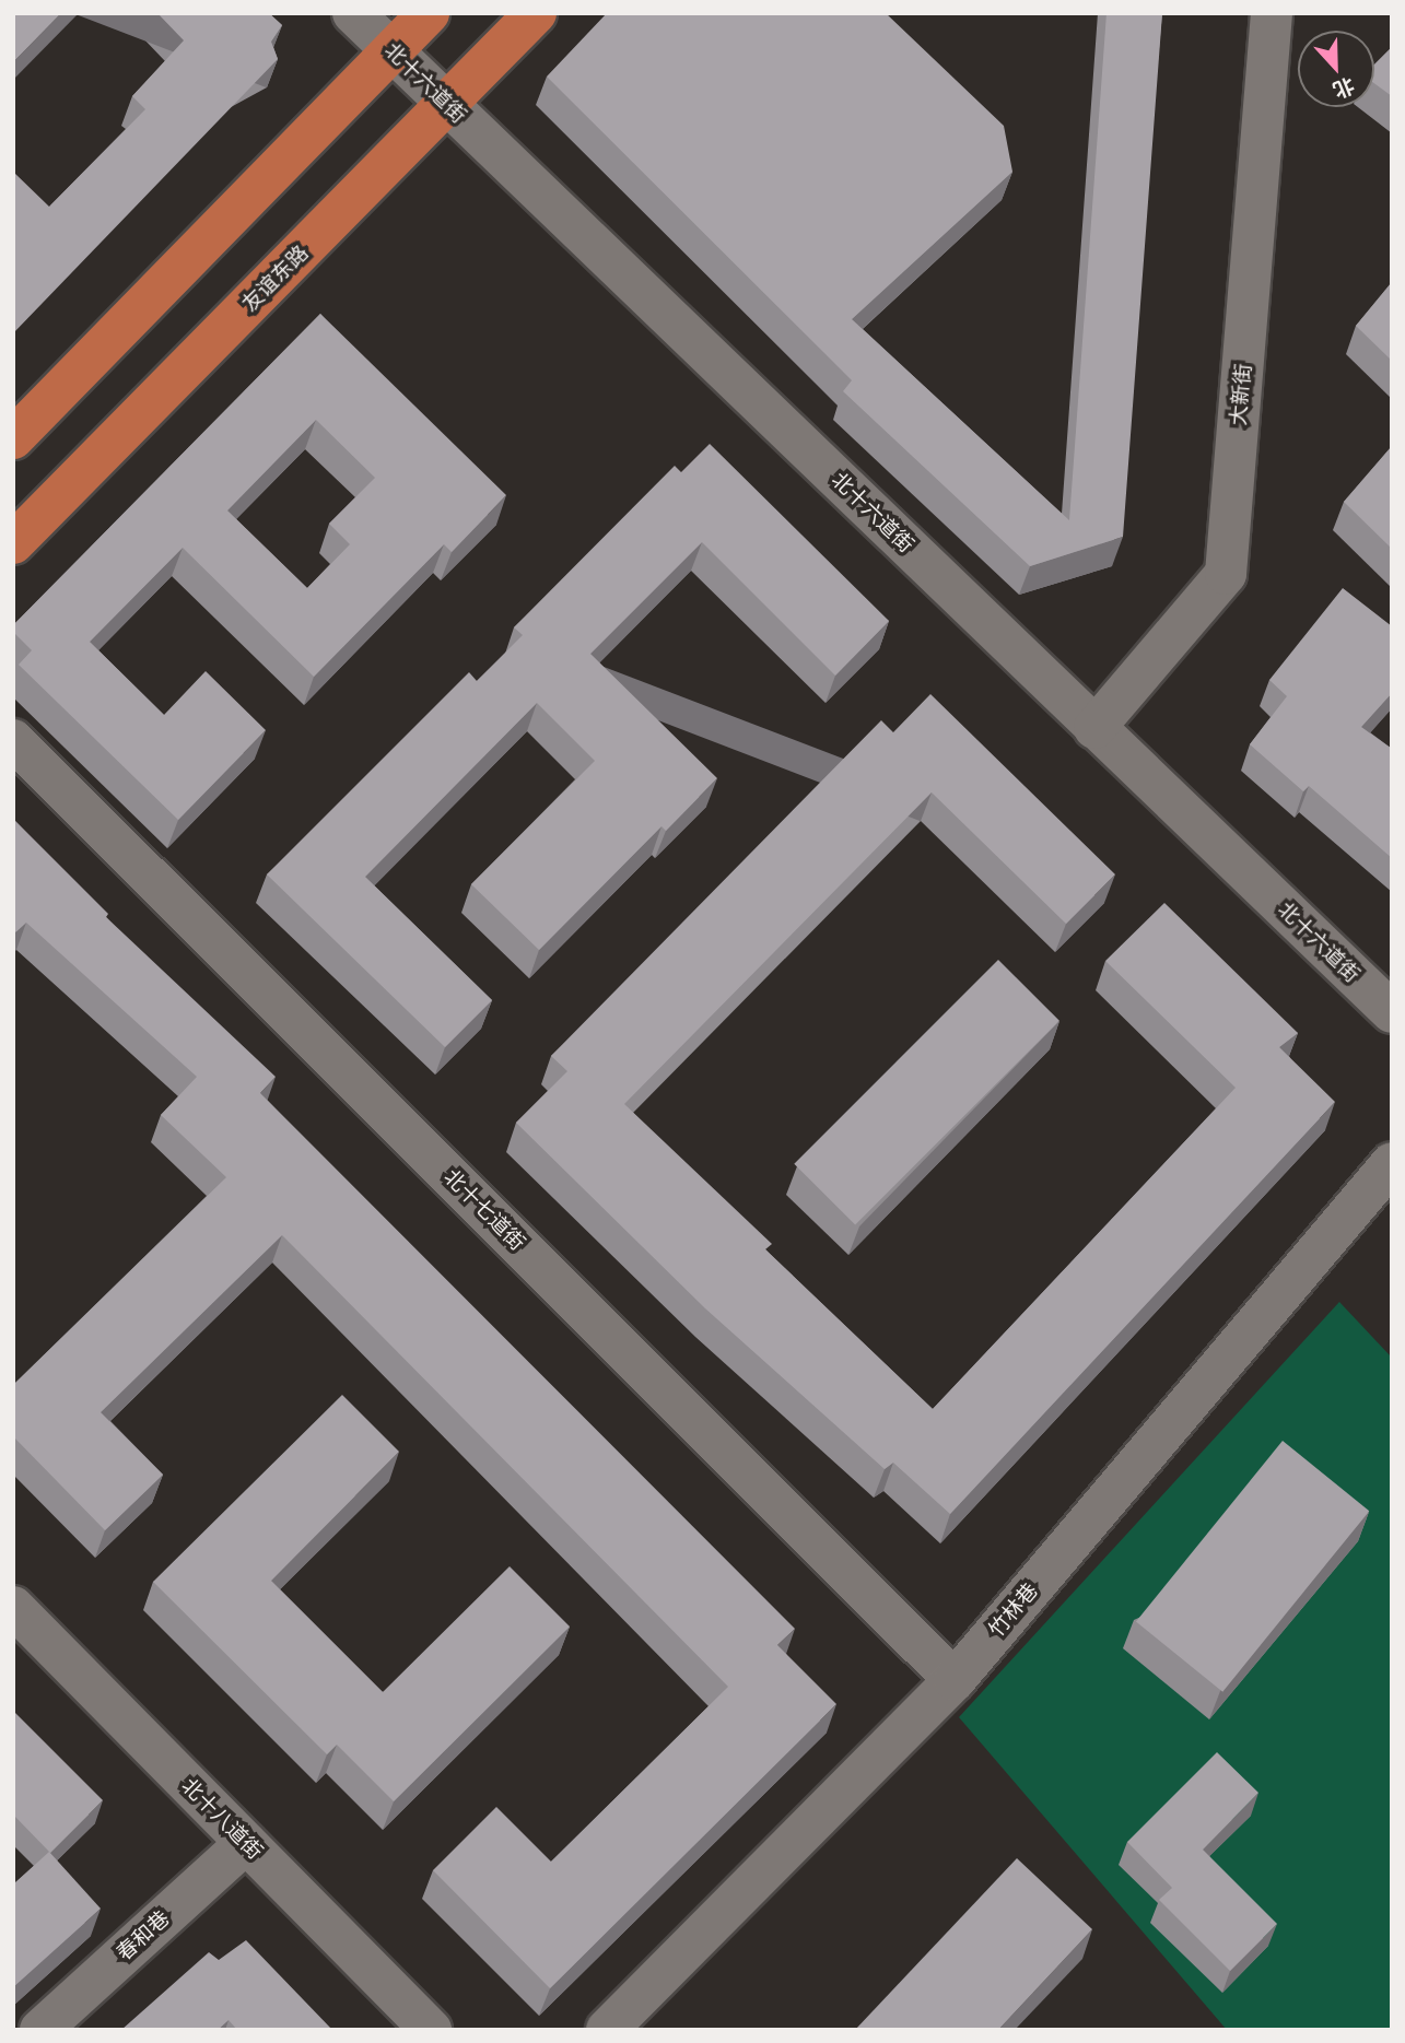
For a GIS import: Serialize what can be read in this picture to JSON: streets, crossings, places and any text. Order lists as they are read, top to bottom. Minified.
{"streets":{"highway":["友谊东路"],"street":["北十六道街","大新街","北十七道街","竹林巷","北十八道街","春和巷"]},"crossings":[["北十六道街","友谊东路"],["北十六道街","大新街"],["北十七道街","竹林巷"],["北十八道街","春和巷"]],"north":"bottom"}
